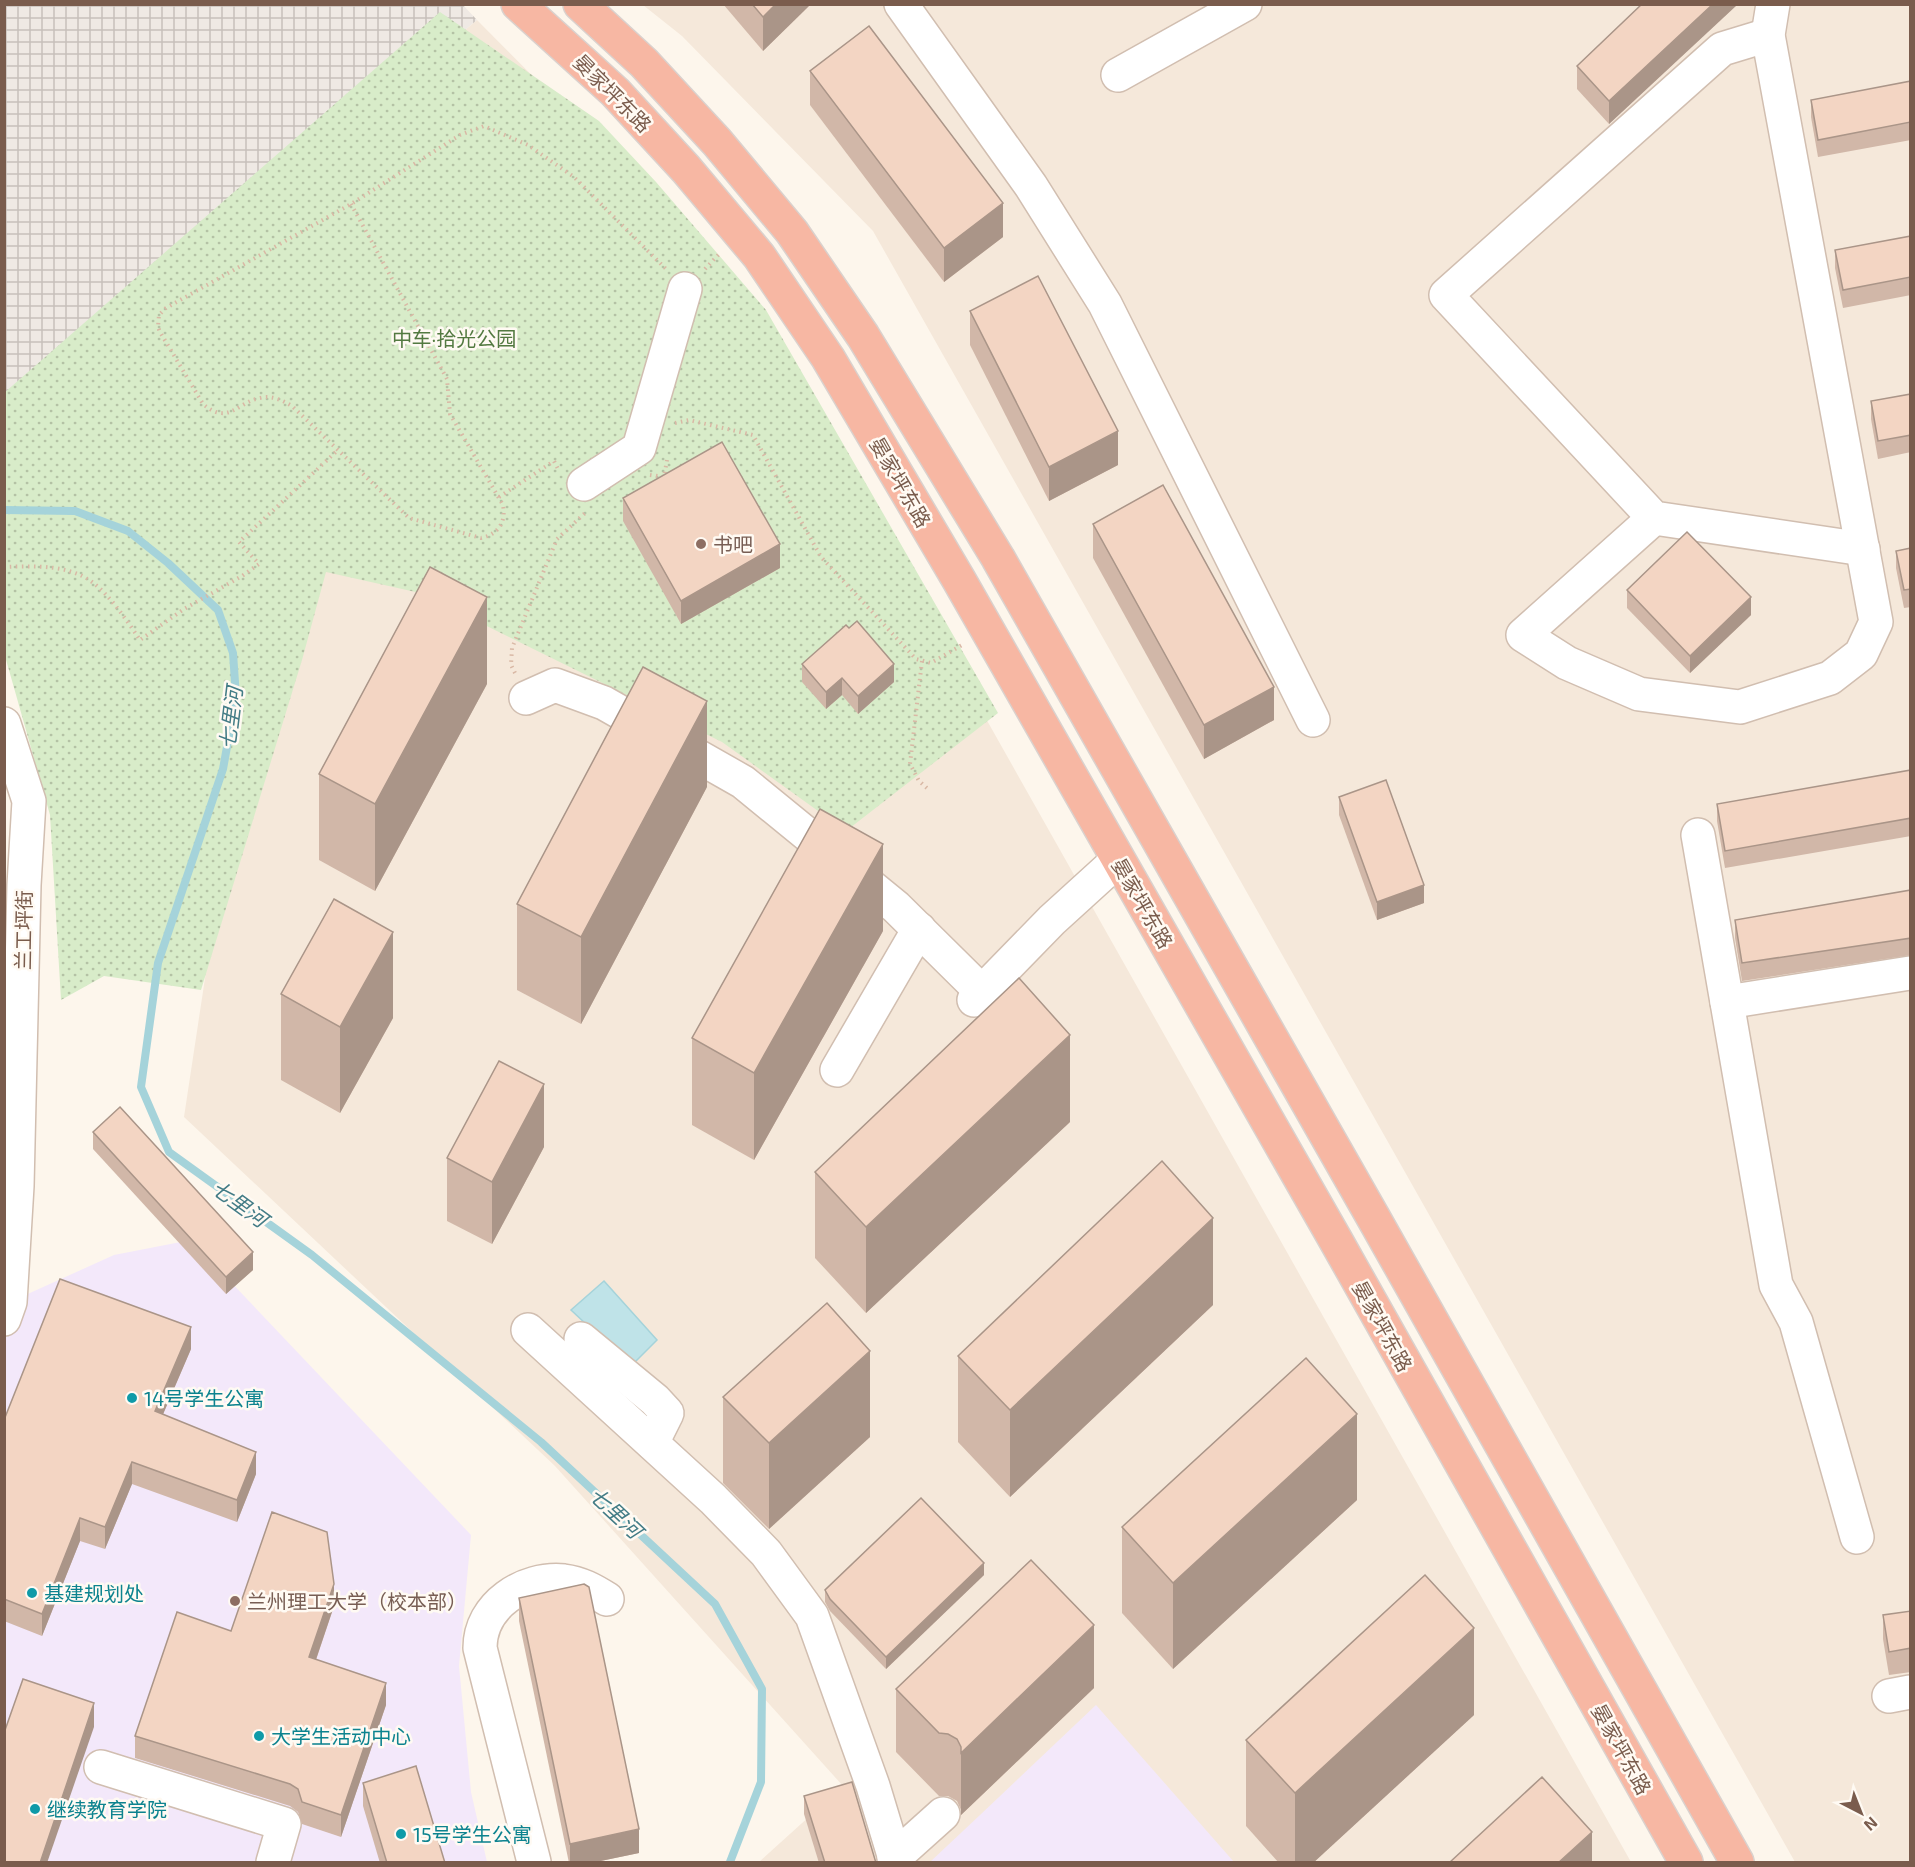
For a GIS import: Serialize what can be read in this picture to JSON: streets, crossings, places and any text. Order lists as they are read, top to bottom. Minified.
{"streets":{"highway":["晏家坪东路"],"street":["兰工坪街"]},"water":["七里河"],"parks":["中车·拾光公园"],"places":["书吧","14号学生公寓","基建规划处","兰州理工大学（校本部）","大学生活动中心","继续教育学院","15号学生公寓"],"north":"bottom right"}
